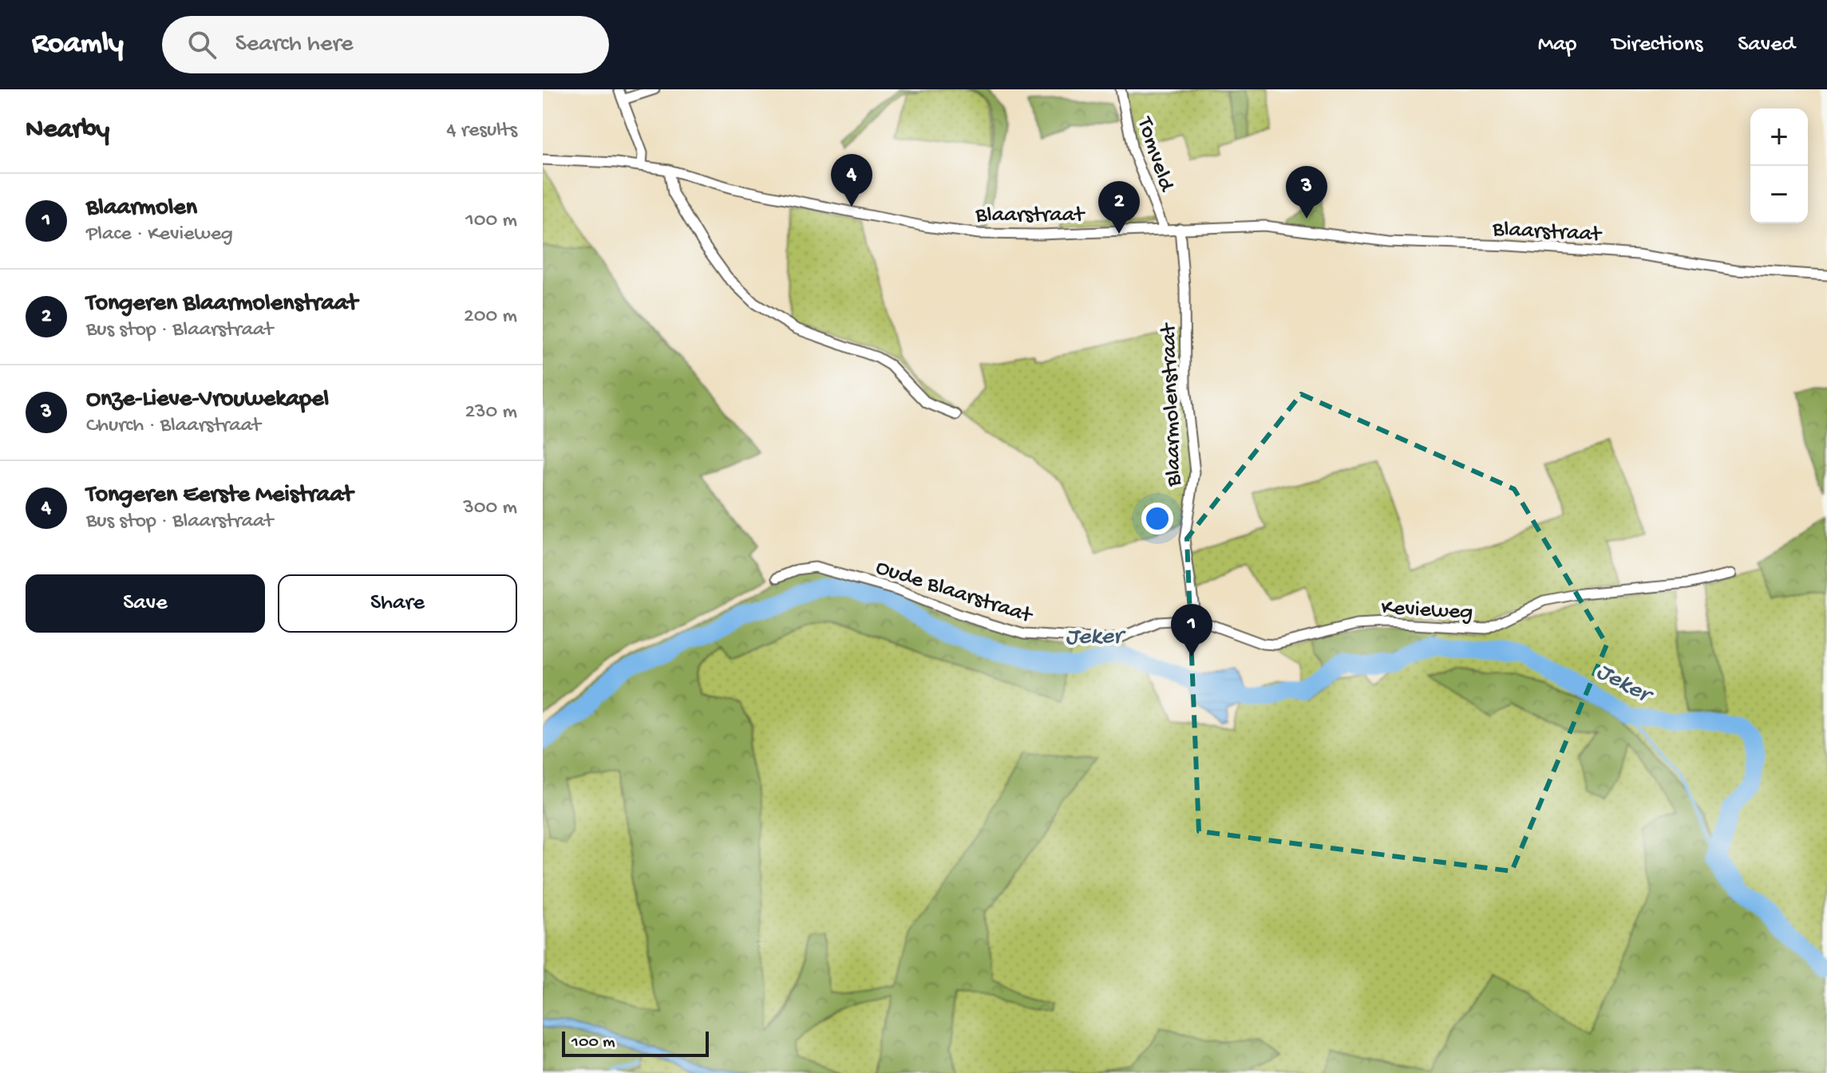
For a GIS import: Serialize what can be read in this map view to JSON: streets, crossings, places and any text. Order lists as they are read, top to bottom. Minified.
{"streets":{"street":["Tomveld","Blaarstraat","Blaarmolenstraat","Oude Blaarstraat","Kevieweg"]},"crossings":[["Tomveld","Blaarstraat"],["Blaarstraat","Blaarmolenstraat"],["Blaarmolenstraat","Oude Blaarstraat"],["Blaarmolenstraat","Kevieweg"],["Oude Blaarstraat","Kevieweg"]],"water":["Jeker"],"scale_bar":"100 m","page":{"header":"Roamly","search":"Search here","nav":["Map","Directions","Saved"],"heading":["Nearby","4 results"],"map_buttons":["+","−"],"pins":["4","3","2","1"],"list":[{"mark":"1","name":"Blaarmolen","note":"Place · Kevieweg","value":"100 m"},{"mark":"2","name":"Tongeren Blaarmolenstraat","note":"Bus stop · Blaarstraat","value":"200 m"},{"mark":"3","name":"Onze-Lieve-Vrouwekapel","note":"Church · Blaarstraat","value":"230 m"},{"mark":"4","name":"Tongeren Eerste Meistraat","note":"Bus stop · Blaarstraat","value":"300 m"}],"buttons":["Save","Share"],"scale":"100 m"}}
